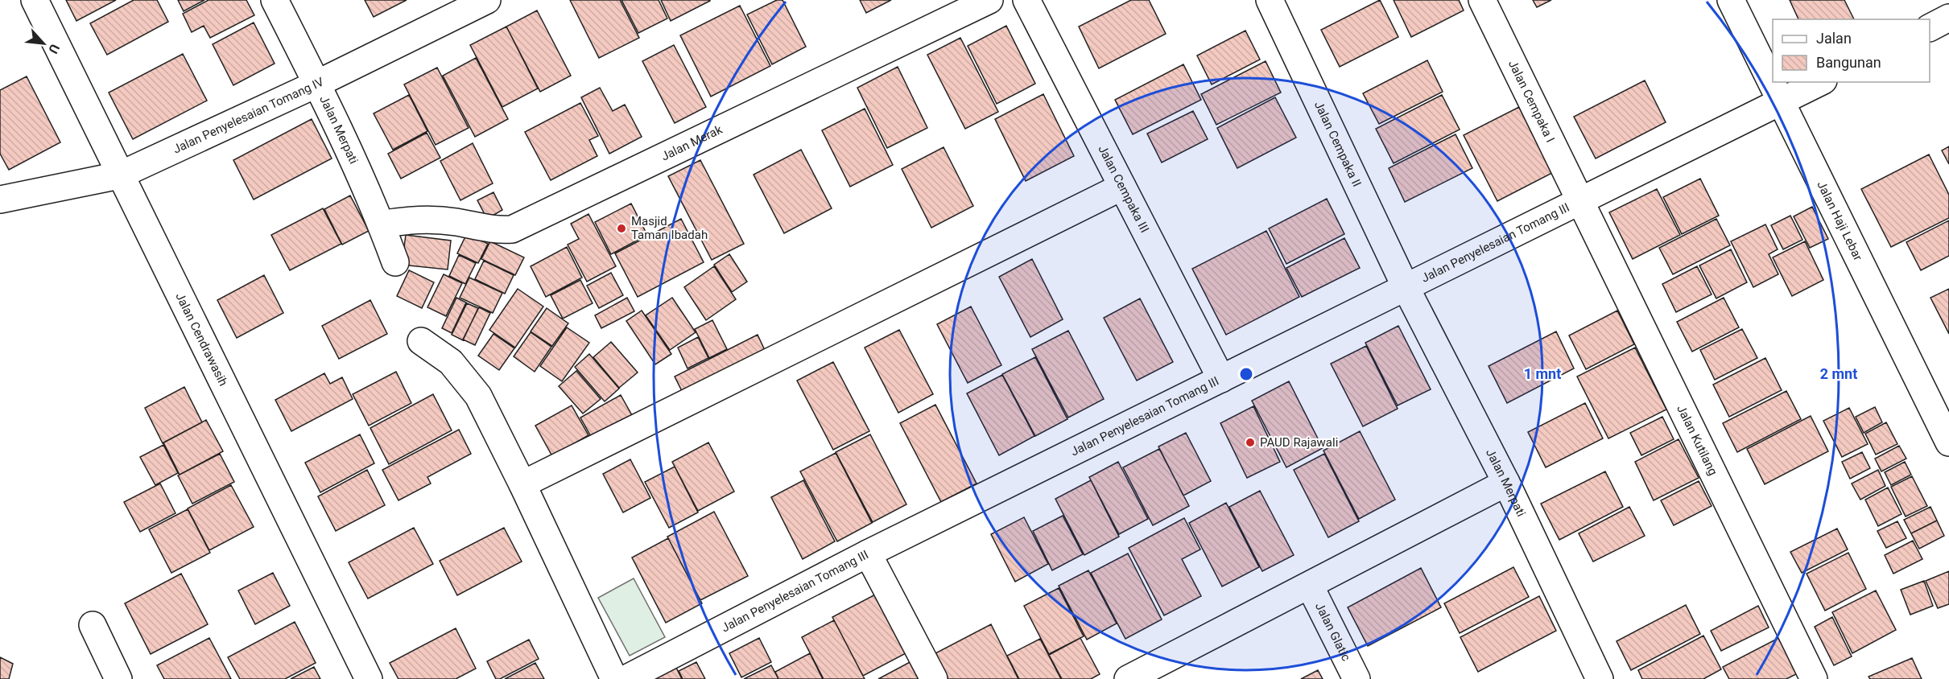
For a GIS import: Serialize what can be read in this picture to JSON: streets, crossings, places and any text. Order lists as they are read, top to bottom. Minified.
{"streets":{"street":["Jalan Cempaka I","Jalan Penyelesaian Tomang IV","Jalan Merpati","Jalan Merak","Jalan Cempaka II","Jalan Cempaka III","Jalan Haji Lebar","Jalan Penyelesaian Tomang III","Jalan Cendrawasih","Jalan Kutilang","Jalan Glatic"]},"crossings":[["Jalan Cempaka I","Jalan Penyelesaian Tomang III"],["Jalan Cempaka I","Jalan Kutilang"],["Jalan Penyelesaian Tomang IV","Jalan Merpati"],["Jalan Penyelesaian Tomang IV","Jalan Cendrawasih"],["Jalan Merpati","Jalan Merak"],["Jalan Merpati","Jalan Cempaka II"],["Jalan Merpati","Jalan Penyelesaian Tomang III"],["Jalan Cempaka II","Jalan Penyelesaian Tomang III"],["Jalan Cempaka III","Jalan Penyelesaian Tomang III"],["Jalan Haji Lebar","Jalan Penyelesaian Tomang III"],["Jalan Penyelesaian Tomang III","Jalan Kutilang"]],"places":["Masjid Taman Ibadah","PAUD Rajawali"],"legend":["Jalan","Bangunan"],"north":"bottom right","rings":["1 mnt","2 mnt"]}
